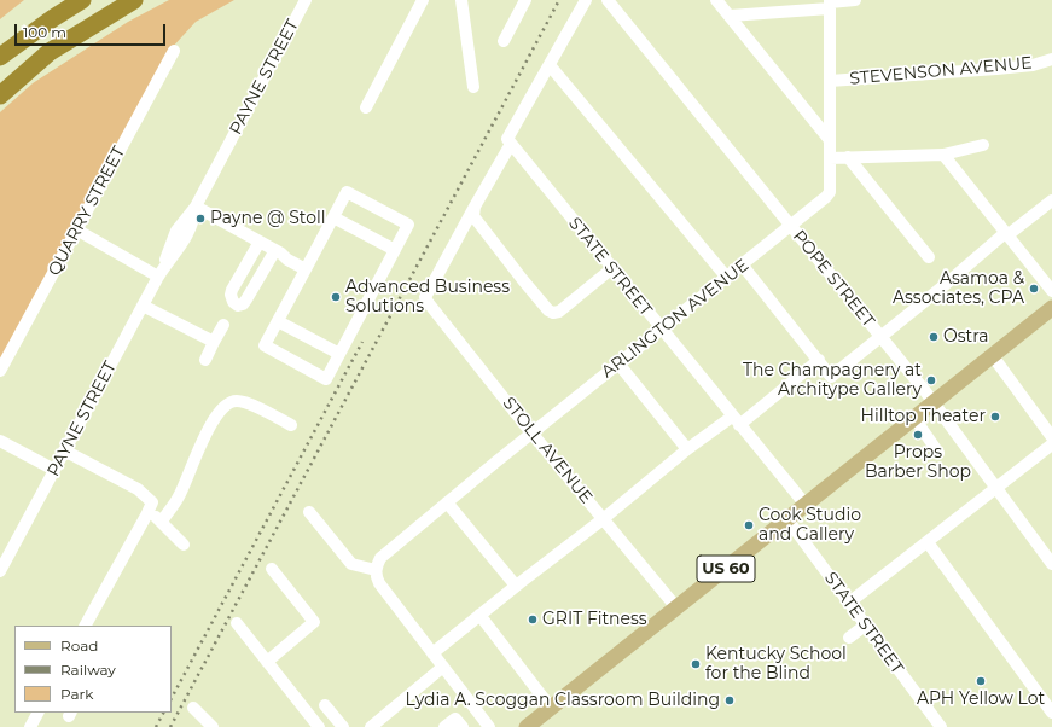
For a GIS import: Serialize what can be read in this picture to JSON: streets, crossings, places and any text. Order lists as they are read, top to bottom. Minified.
{"streets":{"main road":["US 60"],"street":["STEVENSON AVENUE","PAYNE STREET","QUARRY STREET","STATE STREET","POPE STREET","ARLINGTON AVENUE","STOLL AVENUE"]},"crossings":[["STEVENSON AVENUE","ARLINGTON AVENUE"],["STATE STREET","ARLINGTON AVENUE"],["STATE STREET","US 60"],["POPE STREET","ARLINGTON AVENUE"],["POPE STREET","US 60"],["ARLINGTON AVENUE","STOLL AVENUE"],["STOLL AVENUE","US 60"]],"places":["Payne @ Stoll","Asamoa & Associates, CPA","Advanced Business Solutions","Ostra","The Champagnery at Architype Gallery","Hilltop Theater","Props Barber Shop","Cook Studio and Gallery","GRIT Fitness","Kentucky School for the Blind","APH Yellow Lot","Lydia A. Scoggan Classroom Building"],"legend":["Road","Railway","Park"],"scale_bar":"100 m"}
